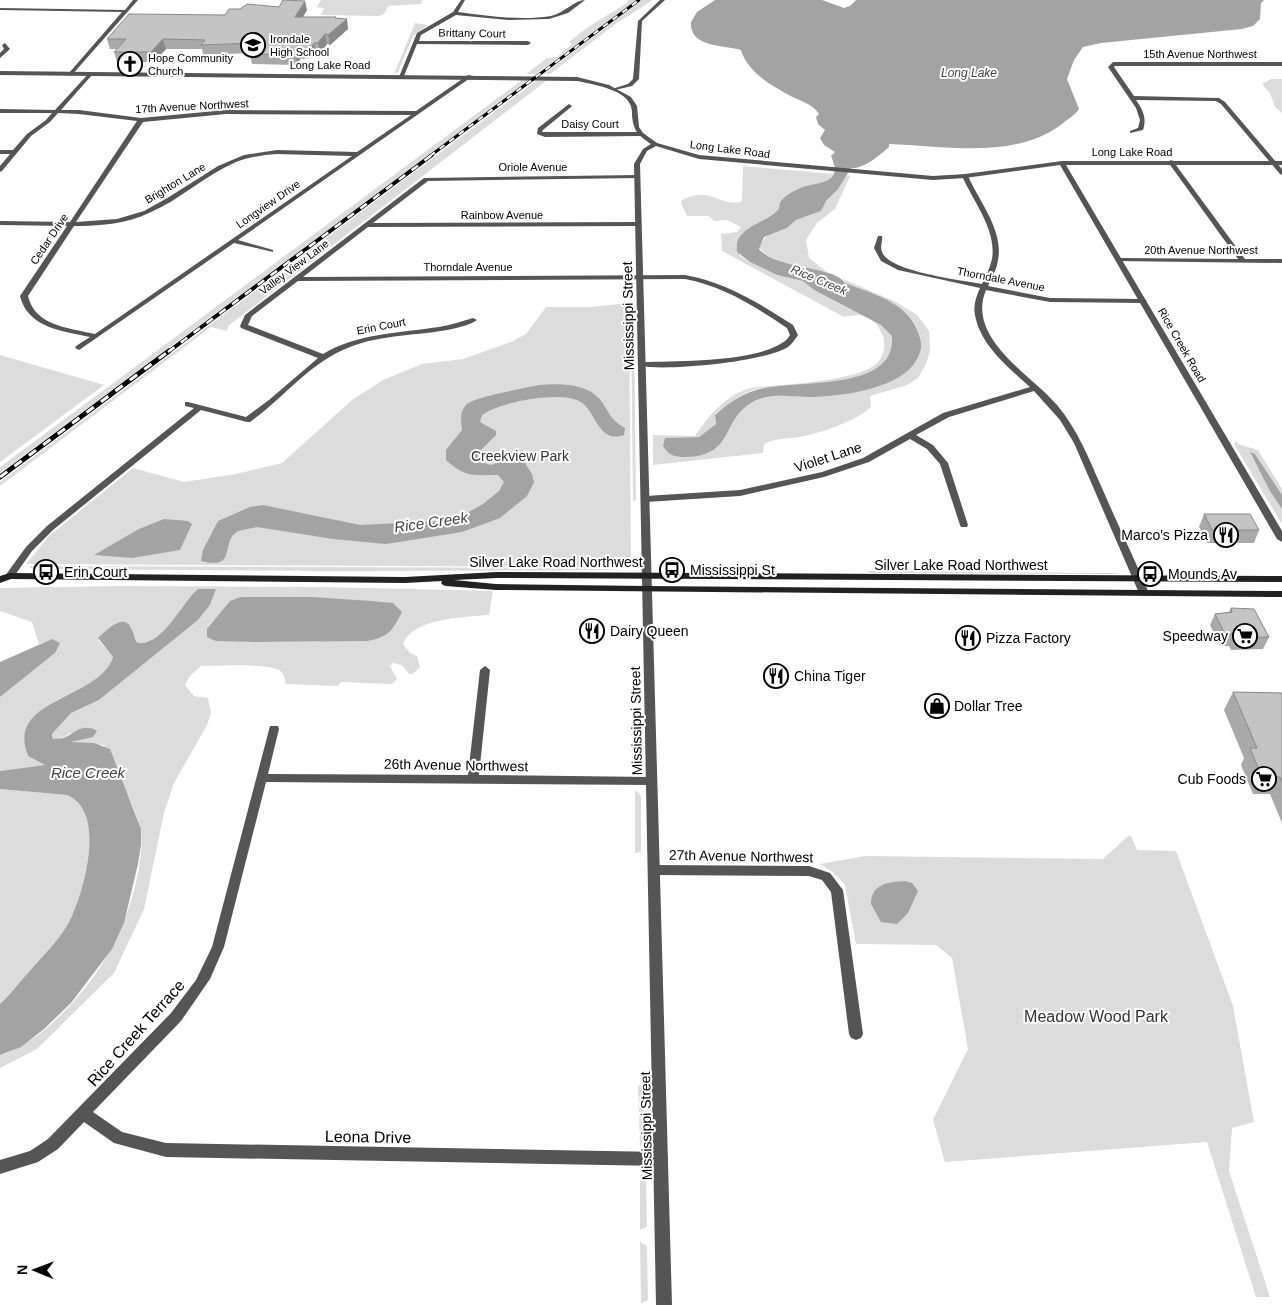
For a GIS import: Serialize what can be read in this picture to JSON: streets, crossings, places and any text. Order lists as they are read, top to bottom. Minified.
{"streets":{"main road":["Silver Lake Road Northwest"],"street":["Brittany Court","15th Avenue Northwest","Long Lake Road","17th Avenue Northwest","Daisy Court","Oriole Avenue","Brighton Lane","Longview Drive","Rainbow Avenue","Cedar Drive","20th Avenue Northwest","Valley View Lane","Thorndale Avenue","Mississippi Street","Erin Court","Rice Creek Road","Violet Lane","26th Avenue Northwest","27th Avenue Northwest","Rice Creek Terrace","Leona Drive"]},"crossings":[["Long Lake Road","Daisy Court"],["Long Lake Road","Longview Drive"],["Long Lake Road","Mississippi Street"],["Long Lake Road","Rice Creek Road"],["17th Avenue Northwest","Longview Drive"],["17th Avenue Northwest","Cedar Drive"],["Oriole Avenue","Valley View Lane"],["Oriole Avenue","Mississippi Street"],["Brighton Lane","Longview Drive"],["Brighton Lane","Cedar Drive"],["Longview Drive","Cedar Drive"],["Rainbow Avenue","Valley View Lane"],["Rainbow Avenue","Mississippi Street"],["20th Avenue Northwest","Rice Creek Road"],["Valley View Lane","Thorndale Avenue"],["Valley View Lane","Erin Court"],["Thorndale Avenue","Mississippi Street"],["Thorndale Avenue","Rice Creek Road"],["Mississippi Street","Violet Lane"],["Mississippi Street","Silver Lake Road Northwest"],["Mississippi Street","26th Avenue Northwest"],["Mississippi Street","27th Avenue Northwest"],["Mississippi Street","Leona Drive"],["26th Avenue Northwest","Rice Creek Terrace"],["Rice Creek Terrace","Leona Drive"]],"water":["Long Lake","Rice Creek"],"parks":["Creekview Park","Meadow Wood Park"],"places":{"school or university":["Irondale High School"],"church":["Hope Community Church"],"restaurant":["Marco's Pizza","Dairy Queen","Pizza Factory","China Tiger"],"bus stop":["Mississippi St","Erin Court","Mounds Av"],"supermarket":["Speedway","Cub Foods"],"shop":["Dollar Tree"]},"north":"left"}
